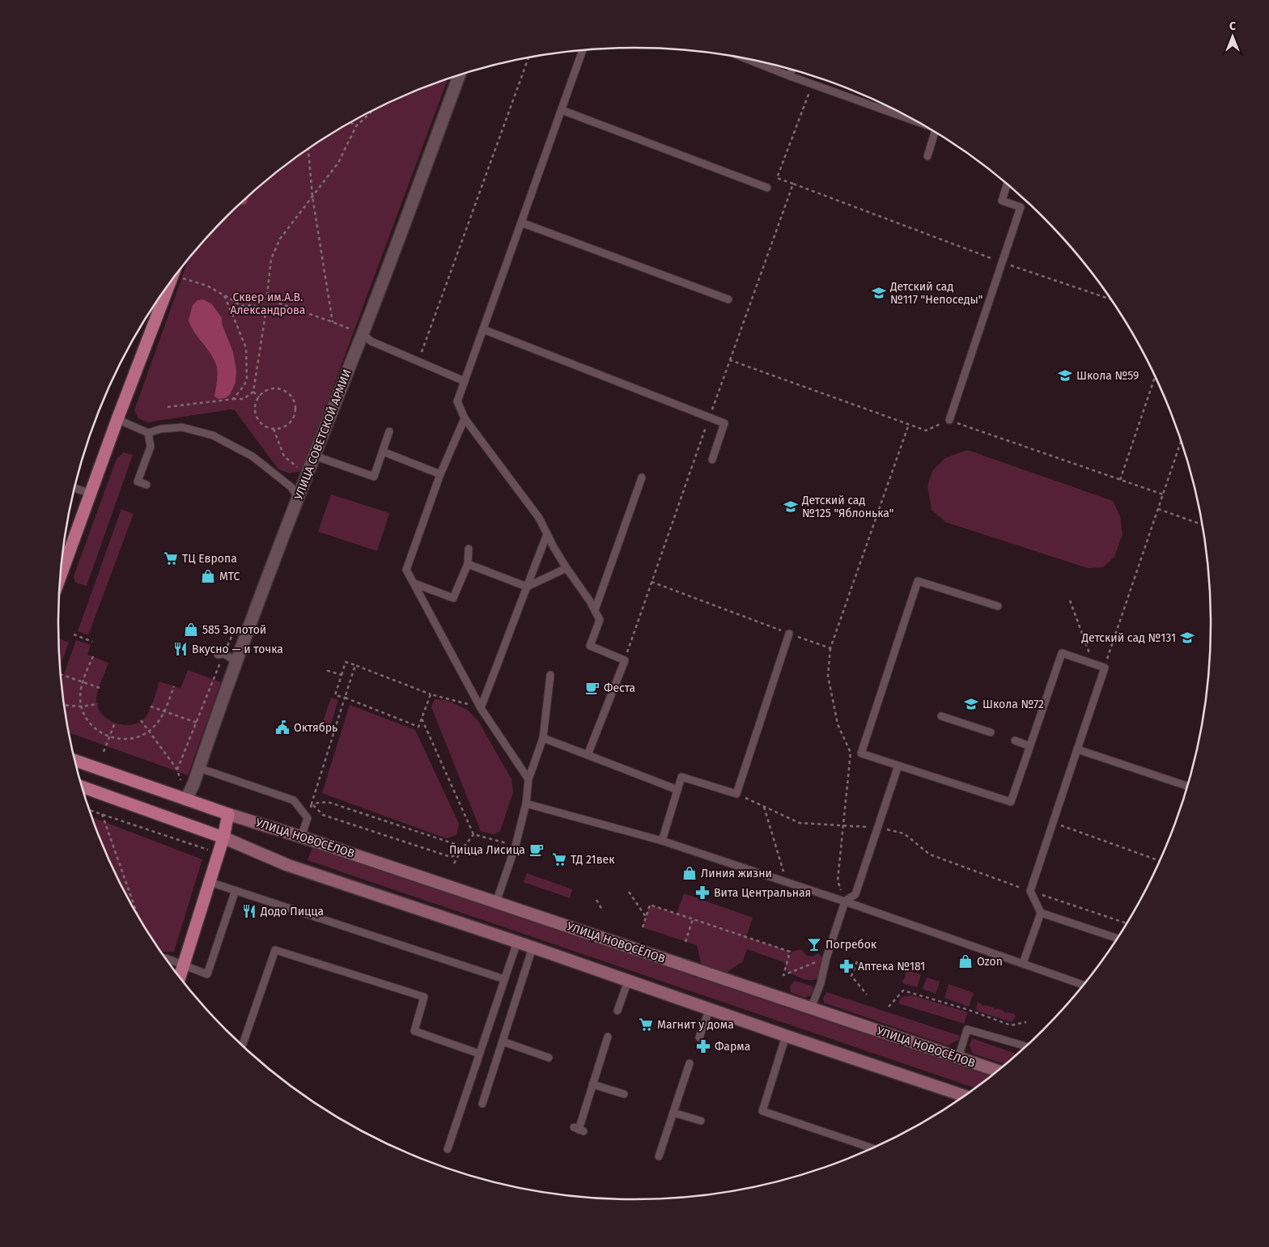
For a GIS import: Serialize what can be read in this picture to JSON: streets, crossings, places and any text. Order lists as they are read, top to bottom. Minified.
{"streets":{"main road":["УЛИЦА НОВОСЁЛОВ"],"street":["УЛИЦА СОВЕТСКОЙ АРМИИ"]},"crossings":[["УЛИЦА СОВЕТСКОЙ АРМИИ","УЛИЦА НОВОСЁЛОВ"]],"parks":["Сквер им.А.В. Александрова"],"places":{"school or university":["Детский сад №117 \"Непоседы\"","Школа №59","Детский сад №125 \"Яблонька\"","Детский сад №131","Школа №72"],"supermarket":["ТЦ Европа","ТД 21век","Магнит у дома"],"shop":["МТС","585 Золотой","Линия жизни","Ozon"],"restaurant":["Вкусно — и точка","Додо Пицца"],"cafe":["Феста","Пицца Лисица"],"public building":["Октябрь"],"pharmacy":["Вита Центральная","Аптека №181","Фарма"],"bar":["Погребок"]},"north":"top"}
